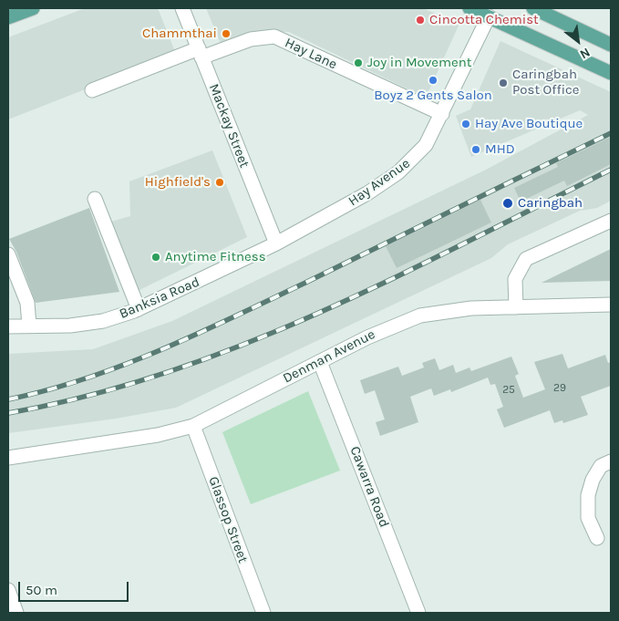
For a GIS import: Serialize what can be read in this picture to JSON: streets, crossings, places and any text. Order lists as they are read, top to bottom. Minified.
{"streets":{"street":["Hay Lane","Mackay Street","Hay Avenue","Banksia Road","Denman Avenue","Cawarra Road","Glassop Street"]},"crossings":[["Hay Lane","Mackay Street"],["Hay Lane","Hay Avenue"],["Mackay Street","Hay Avenue"],["Mackay Street","Banksia Road"],["Hay Avenue","Banksia Road"],["Denman Avenue","Cawarra Road"],["Denman Avenue","Glassop Street"]],"places":["Cincotta Chemist","Chammthai","Joy in Movement","Boyz 2 Gents Salon","Caringbah Post Office","Hay Ave Boutique","MHD","Highfield's","Caringbah","Anytime Fitness"],"house_numbers":["29","25"],"scale_bar":"50 m","north":"bottom right"}
